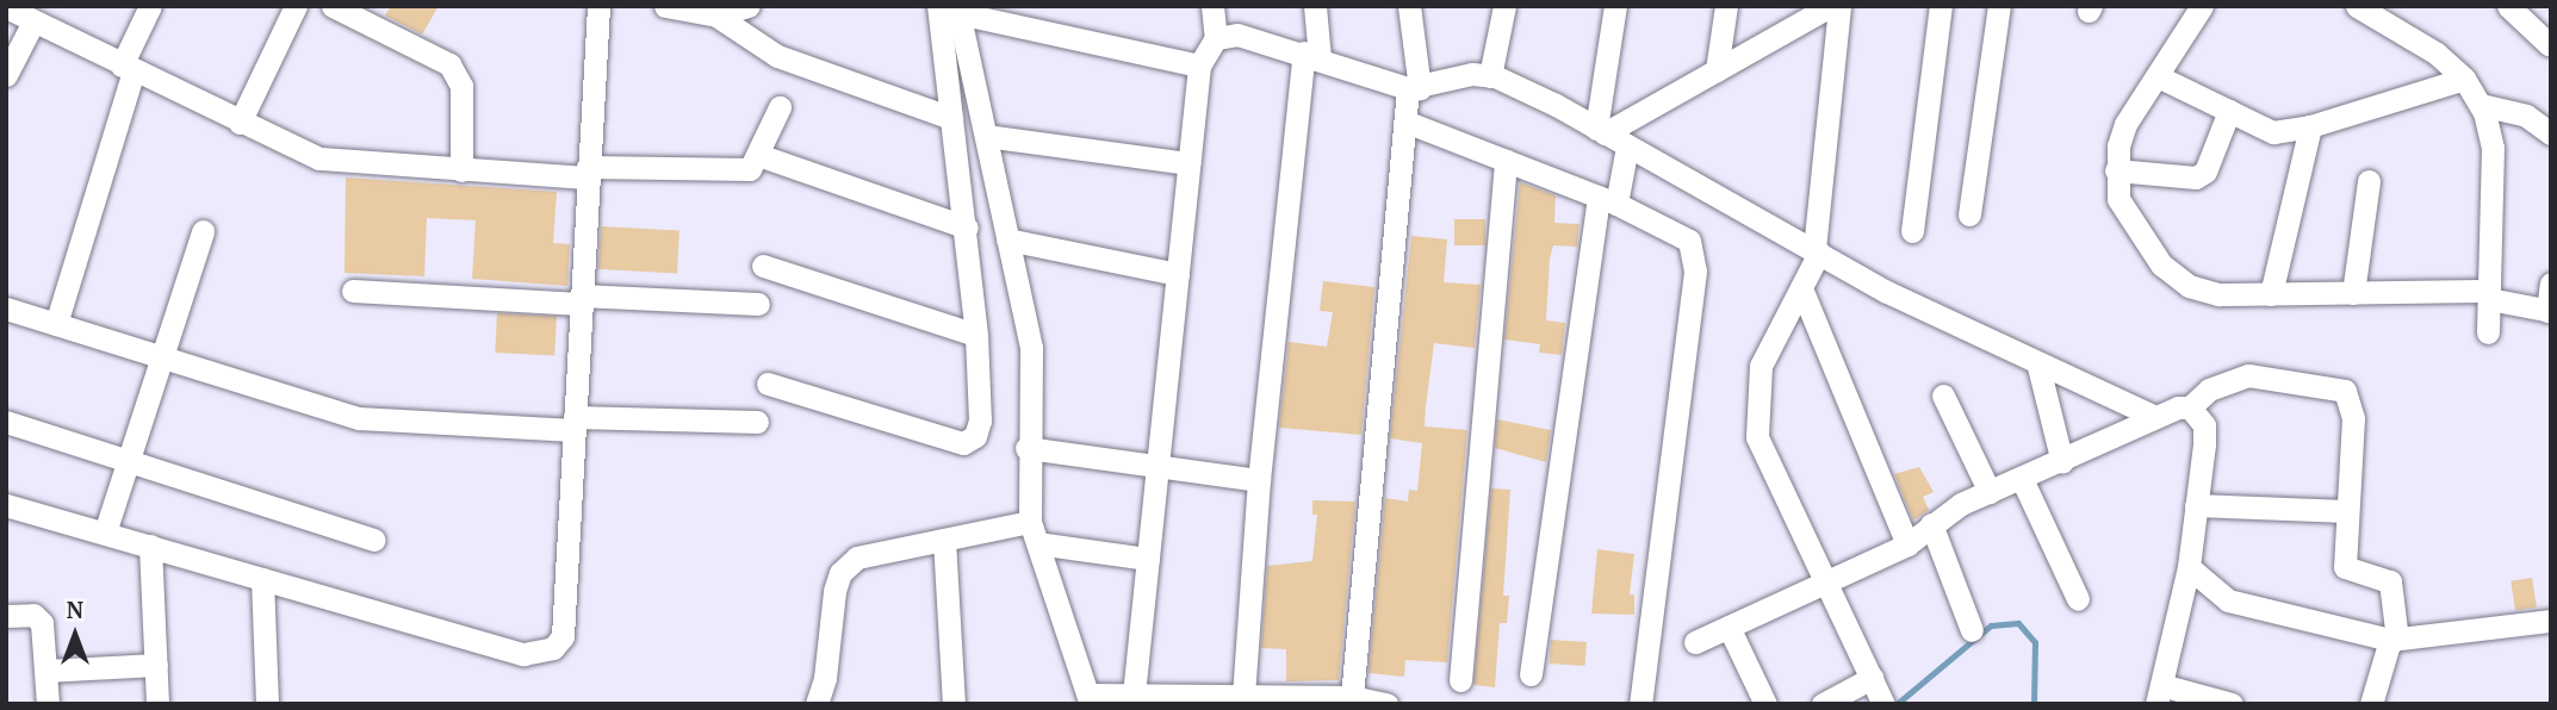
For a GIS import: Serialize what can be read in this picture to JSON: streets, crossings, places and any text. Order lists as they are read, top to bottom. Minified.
{"north":"top"}
